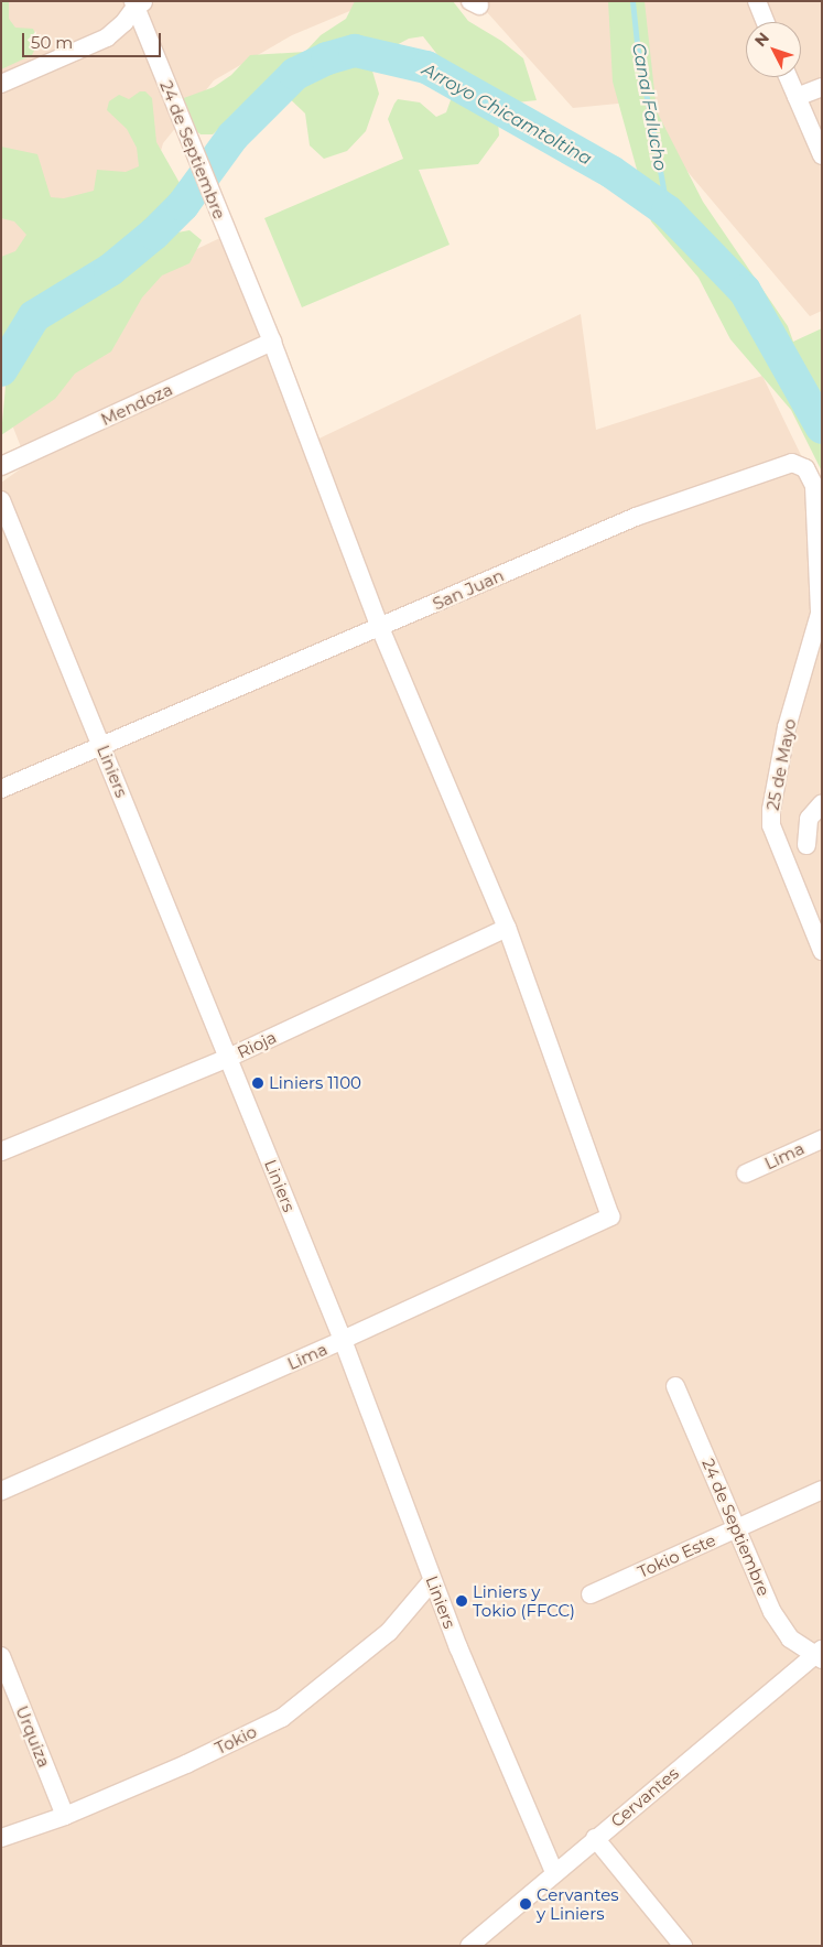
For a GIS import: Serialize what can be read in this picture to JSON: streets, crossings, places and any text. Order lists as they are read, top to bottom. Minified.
{"streets":{"street":["24 de Septiembre","Mendoza","San Juan","25 de Mayo","Liniers","Rioja","Lima","Tokio Este","Urquiza","Tokio","Cervantes"]},"crossings":[["24 de Septiembre","Mendoza"],["24 de Septiembre","San Juan"],["24 de Septiembre","Rioja"],["24 de Septiembre","Lima"],["24 de Septiembre","Tokio Este"],["24 de Septiembre","Cervantes"],["San Juan","25 de Mayo"],["San Juan","Liniers"],["Liniers","Rioja"],["Liniers","Lima"],["Liniers","Tokio"],["Liniers","Cervantes"],["Urquiza","Tokio"]],"water":["Canal Falucho","Arroyo Chicamtoltina"],"places":["Liniers 1100","Liniers y Tokio (FFCC)","Cervantes y Liniers"],"scale_bar":"50 m","north":"top left"}
